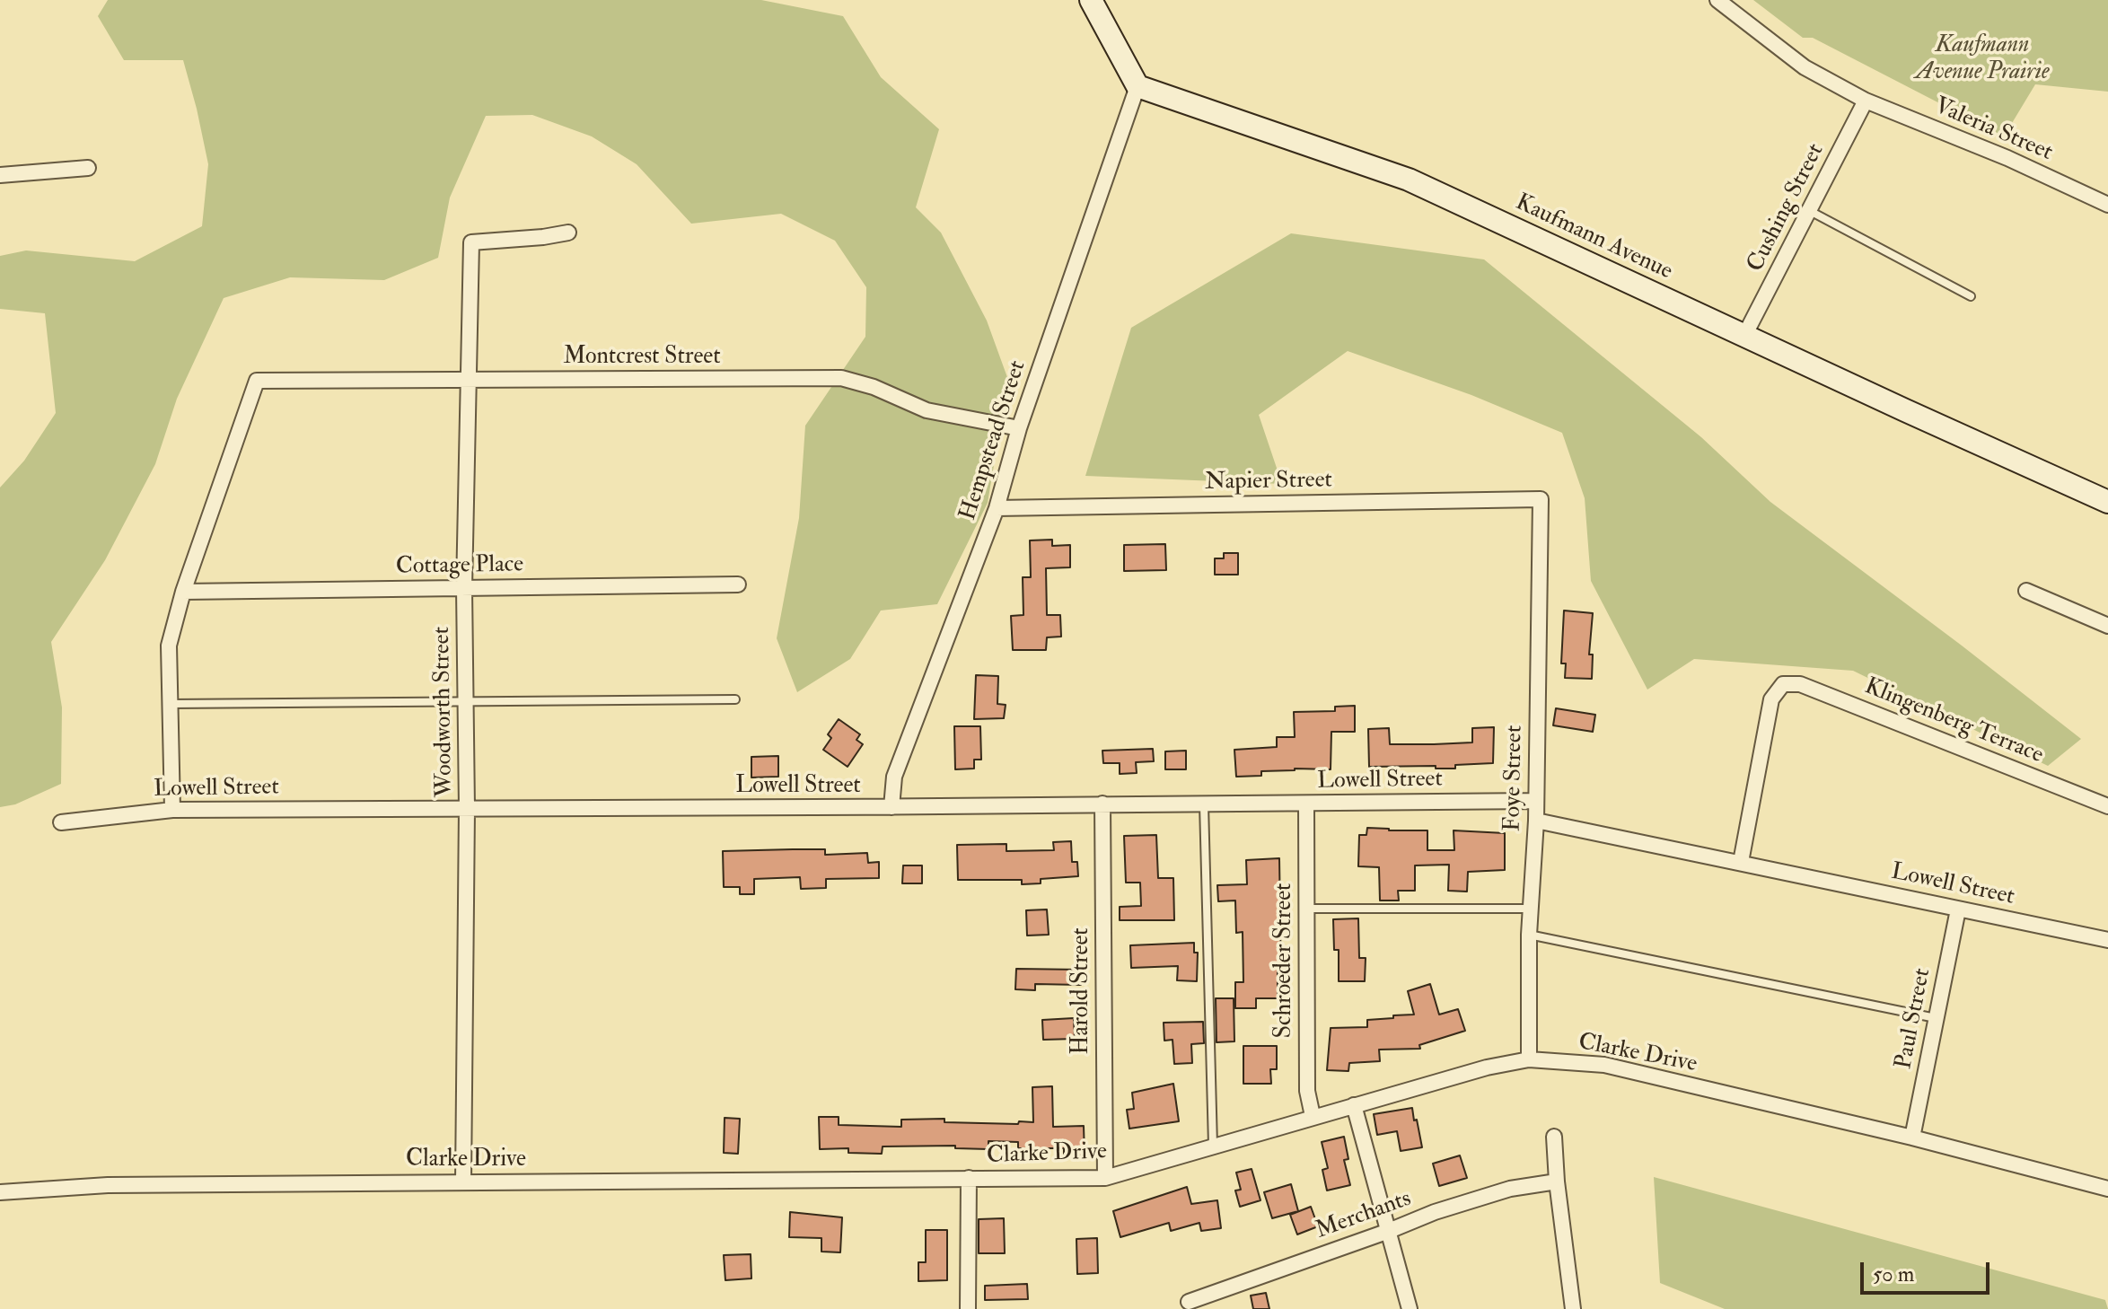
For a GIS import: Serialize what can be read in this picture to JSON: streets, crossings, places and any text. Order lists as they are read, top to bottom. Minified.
{"streets":{"main road":["Kaufmann Avenue"],"street":["Valeria Street","Cushing Street","Montcrest Street","Hempstead Street","Napier Street","Cottage Place","Woodworth Street","Klingenberg Terrace","Foye Street","Lowell Street","Schroeder Street","Harold Street","Paul Street","Clarke Drive","Merchants"]},"crossings":[["Valeria Street","Cushing Street"],["Cushing Street","Kaufmann Avenue"],["Kaufmann Avenue","Hempstead Street"],["Montcrest Street","Hempstead Street"],["Montcrest Street","Cottage Place"],["Montcrest Street","Woodworth Street"],["Hempstead Street","Napier Street"],["Hempstead Street","Lowell Street"],["Napier Street","Foye Street"],["Cottage Place","Woodworth Street"],["Woodworth Street","Lowell Street"],["Woodworth Street","Clarke Drive"],["Klingenberg Terrace","Lowell Street"],["Foye Street","Lowell Street"],["Foye Street","Clarke Drive"],["Lowell Street","Schroeder Street"],["Lowell Street","Harold Street"],["Lowell Street","Paul Street"],["Schroeder Street","Clarke Drive"],["Harold Street","Clarke Drive"],["Paul Street","Clarke Drive"]],"parks":["Kaufmann Avenue Prairie"],"scale_bar":"50 m"}
